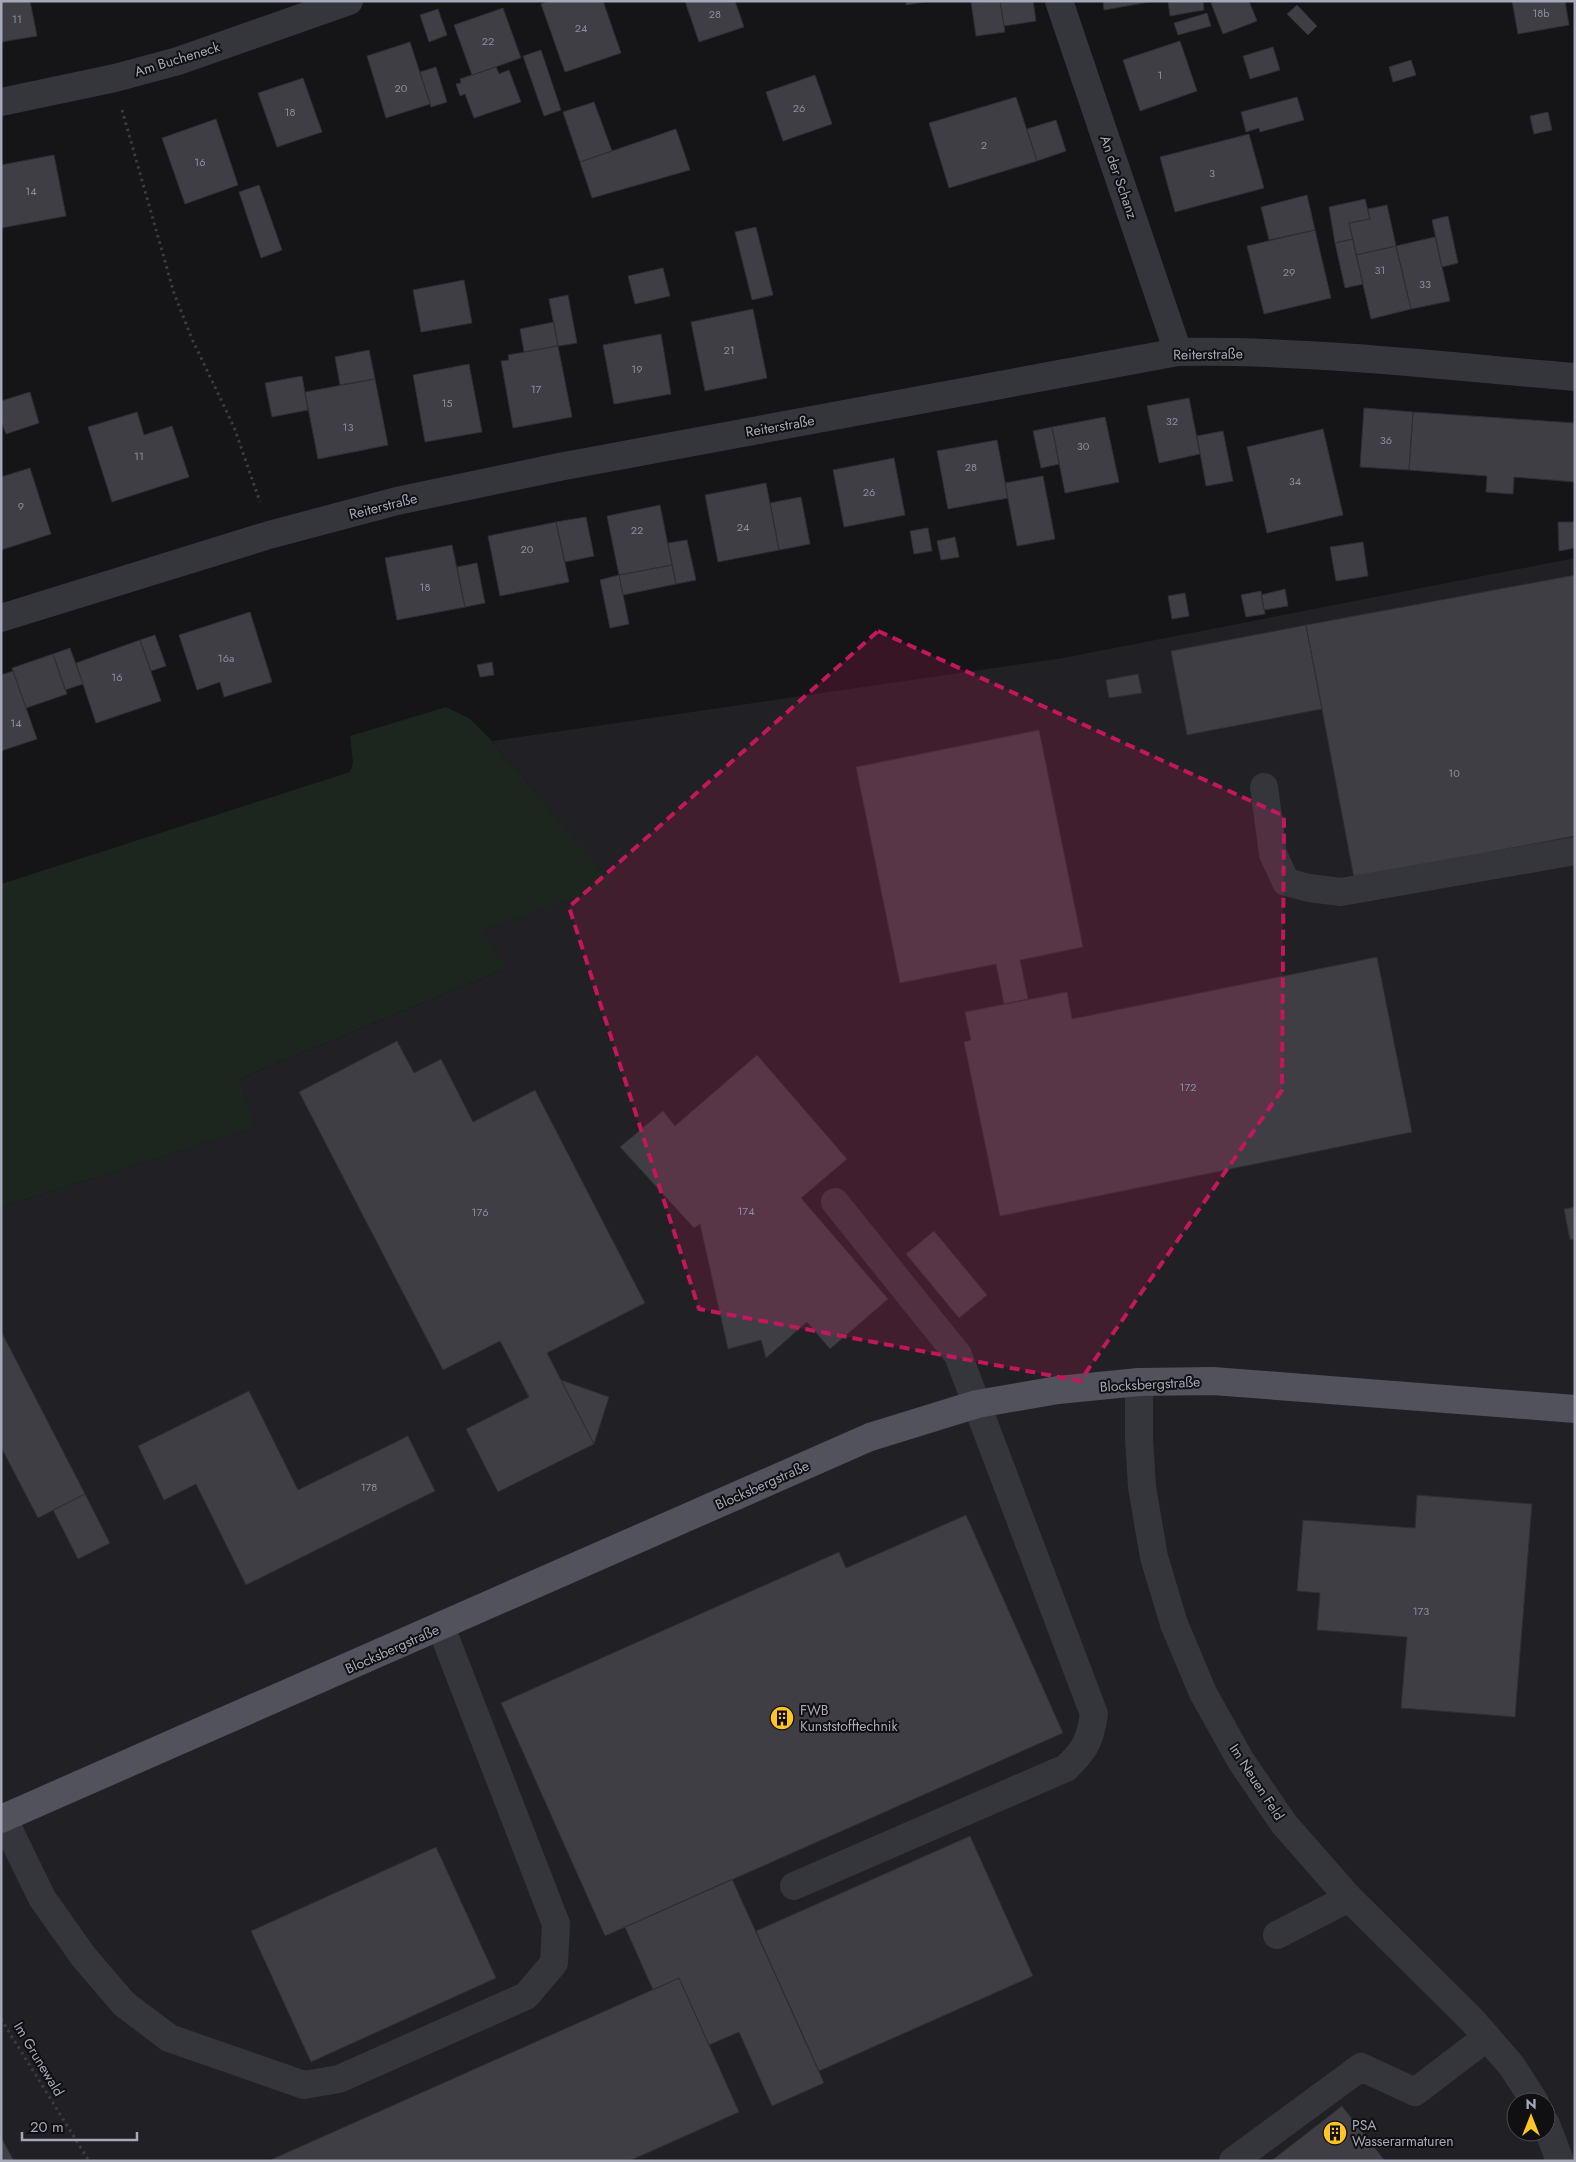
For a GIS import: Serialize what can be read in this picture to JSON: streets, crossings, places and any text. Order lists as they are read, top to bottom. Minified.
{"streets":{"main road":["Blocksbergstraße"],"street":["Am Bucheneck","An der Schanz","Reiterstraße","Im Neuen Feld"],"path":["Im Grunewald"]},"crossings":[["An der Schanz","Reiterstraße"],["Blocksbergstraße","Im Neuen Feld"]],"places":{"building":["FWB Kunststofftechnik","PSA Wasserarmaturen"]},"house_numbers":["18b","28","11","24","22","1","20","26","18","2","16","3","14","31","29","33","21","19","17","15","32","13","36","30","11","28","34","26","9","24","22","20","18","16a","16","14","10","172","174","176","178","173"],"scale_bar":"20 m","north":"top"}
